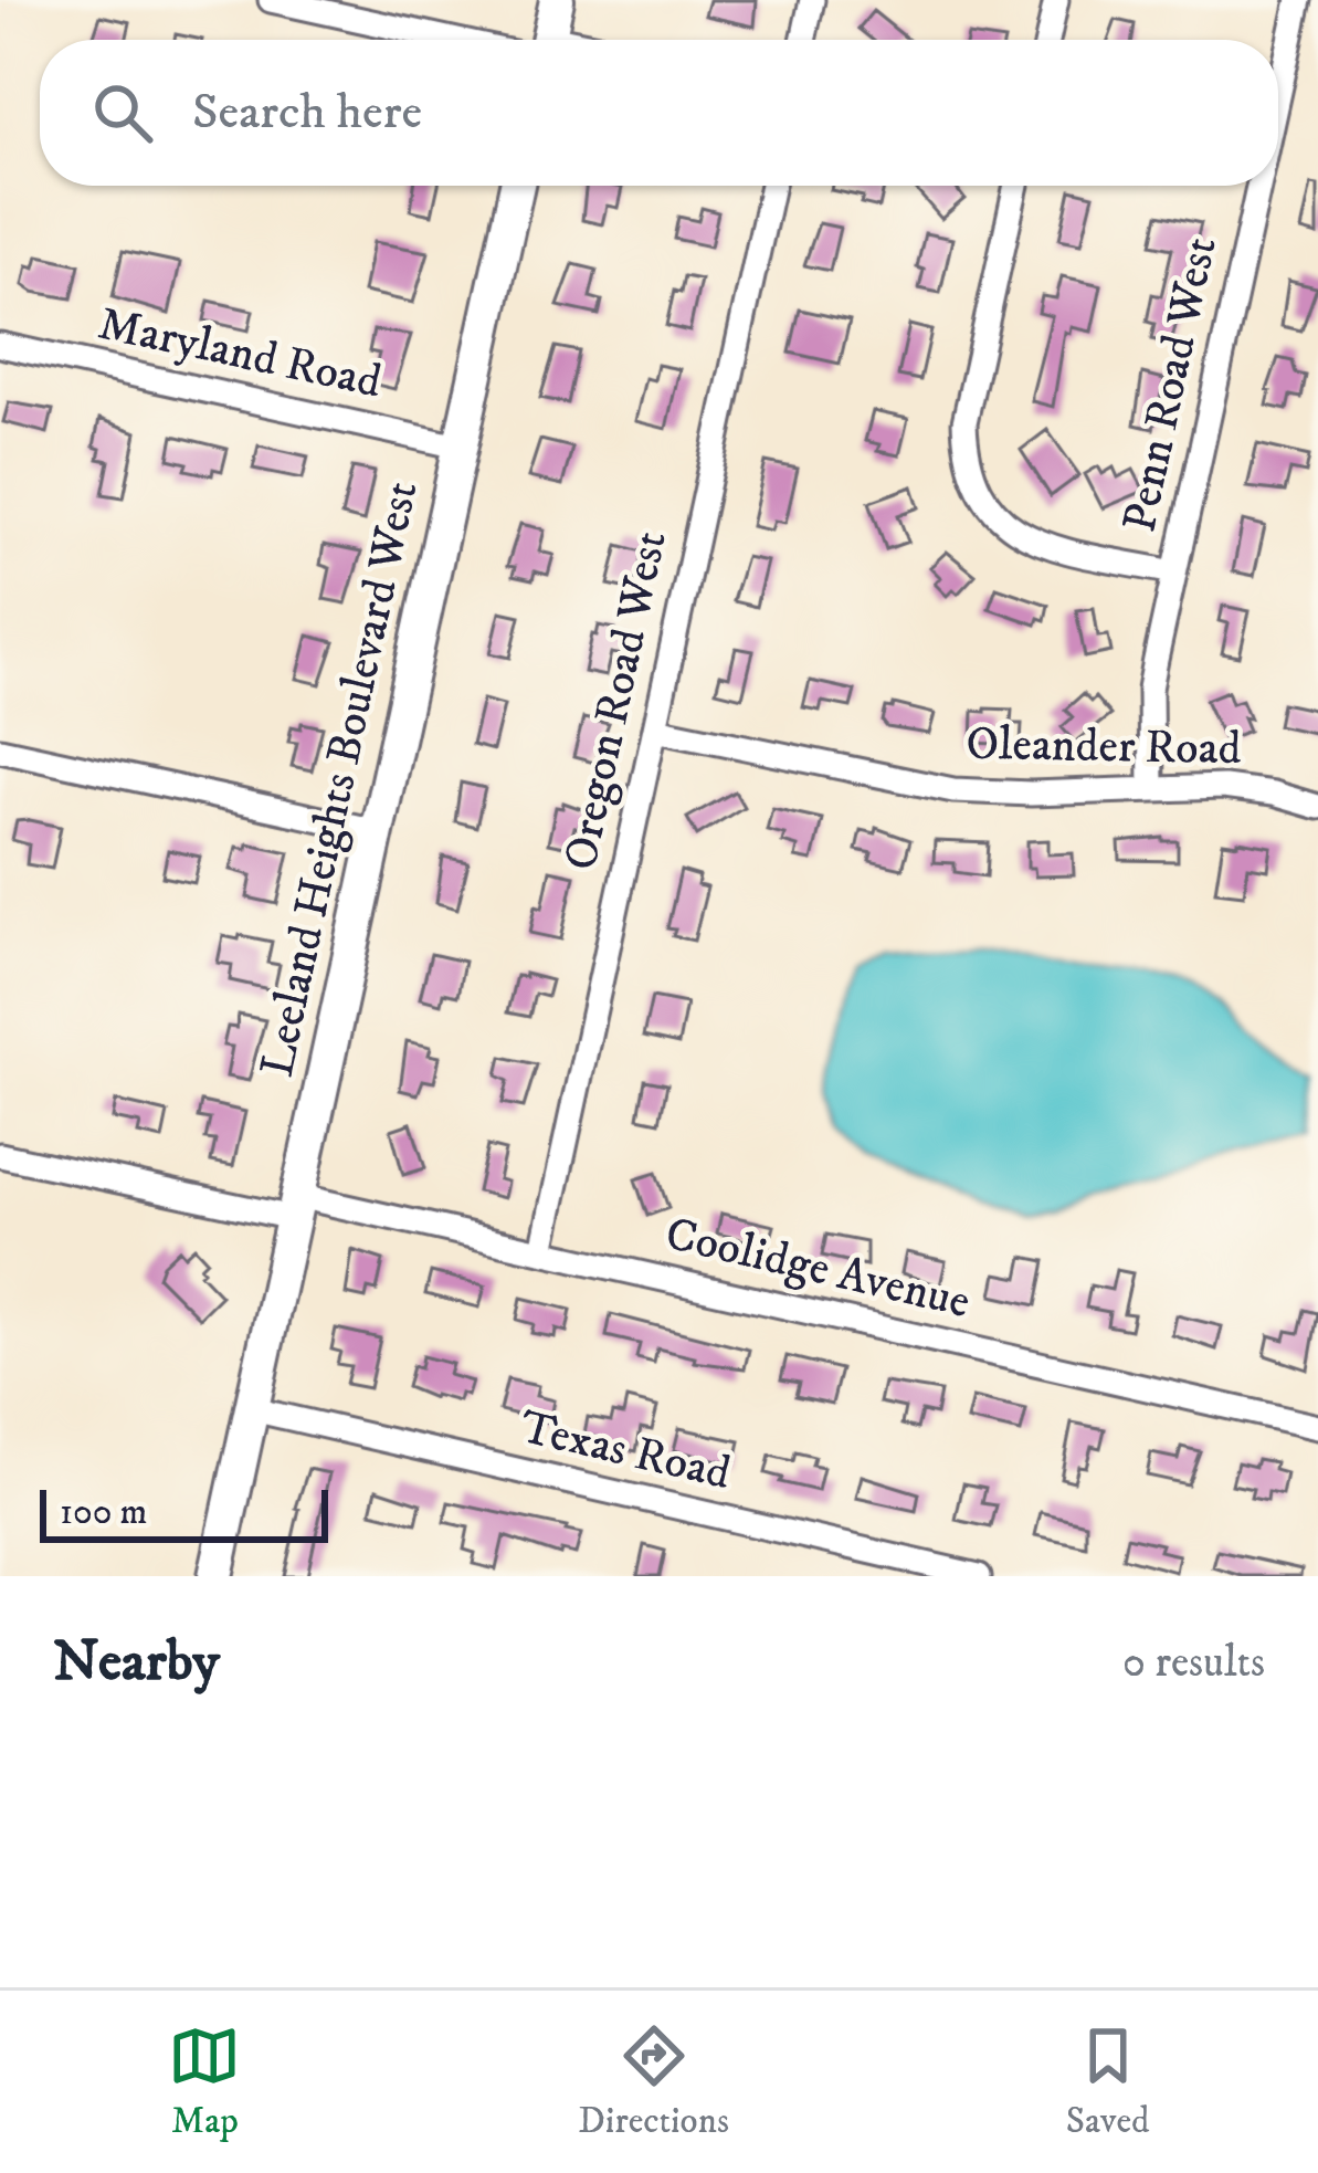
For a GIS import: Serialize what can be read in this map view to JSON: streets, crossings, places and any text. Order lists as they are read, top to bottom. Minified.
{"streets":{"main road":["Leeland Heights Boulevard West"],"street":["Maryland Road","Penn Road West","Oregon Road West","Oleander Road","Coolidge Avenue","Texas Road"]},"crossings":[["Maryland Road","Leeland Heights Boulevard West"],["Penn Road West","Oleander Road"],["Oregon Road West","Oleander Road"],["Oregon Road West","Coolidge Avenue"],["Leeland Heights Boulevard West","Coolidge Avenue"],["Leeland Heights Boulevard West","Texas Road"]],"scale_bar":"100 m","page":{"search":"Search here","scale":"100 m","heading":["Nearby","0 results"],"nav":["Map","Directions","Saved"]}}
